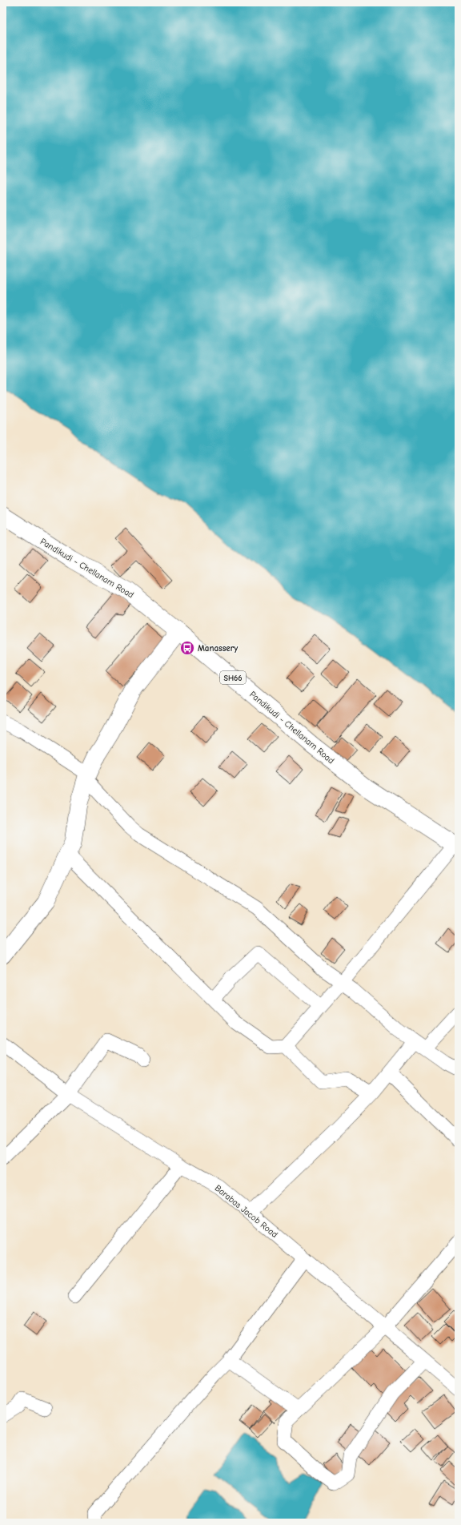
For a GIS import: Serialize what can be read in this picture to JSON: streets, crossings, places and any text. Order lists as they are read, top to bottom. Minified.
{"streets":{"main road":["Pandikudi - Chellanam Road","SH66"],"street":["Barabas Jacob Road"]},"places":{"bus stop":["Manassery"]}}
